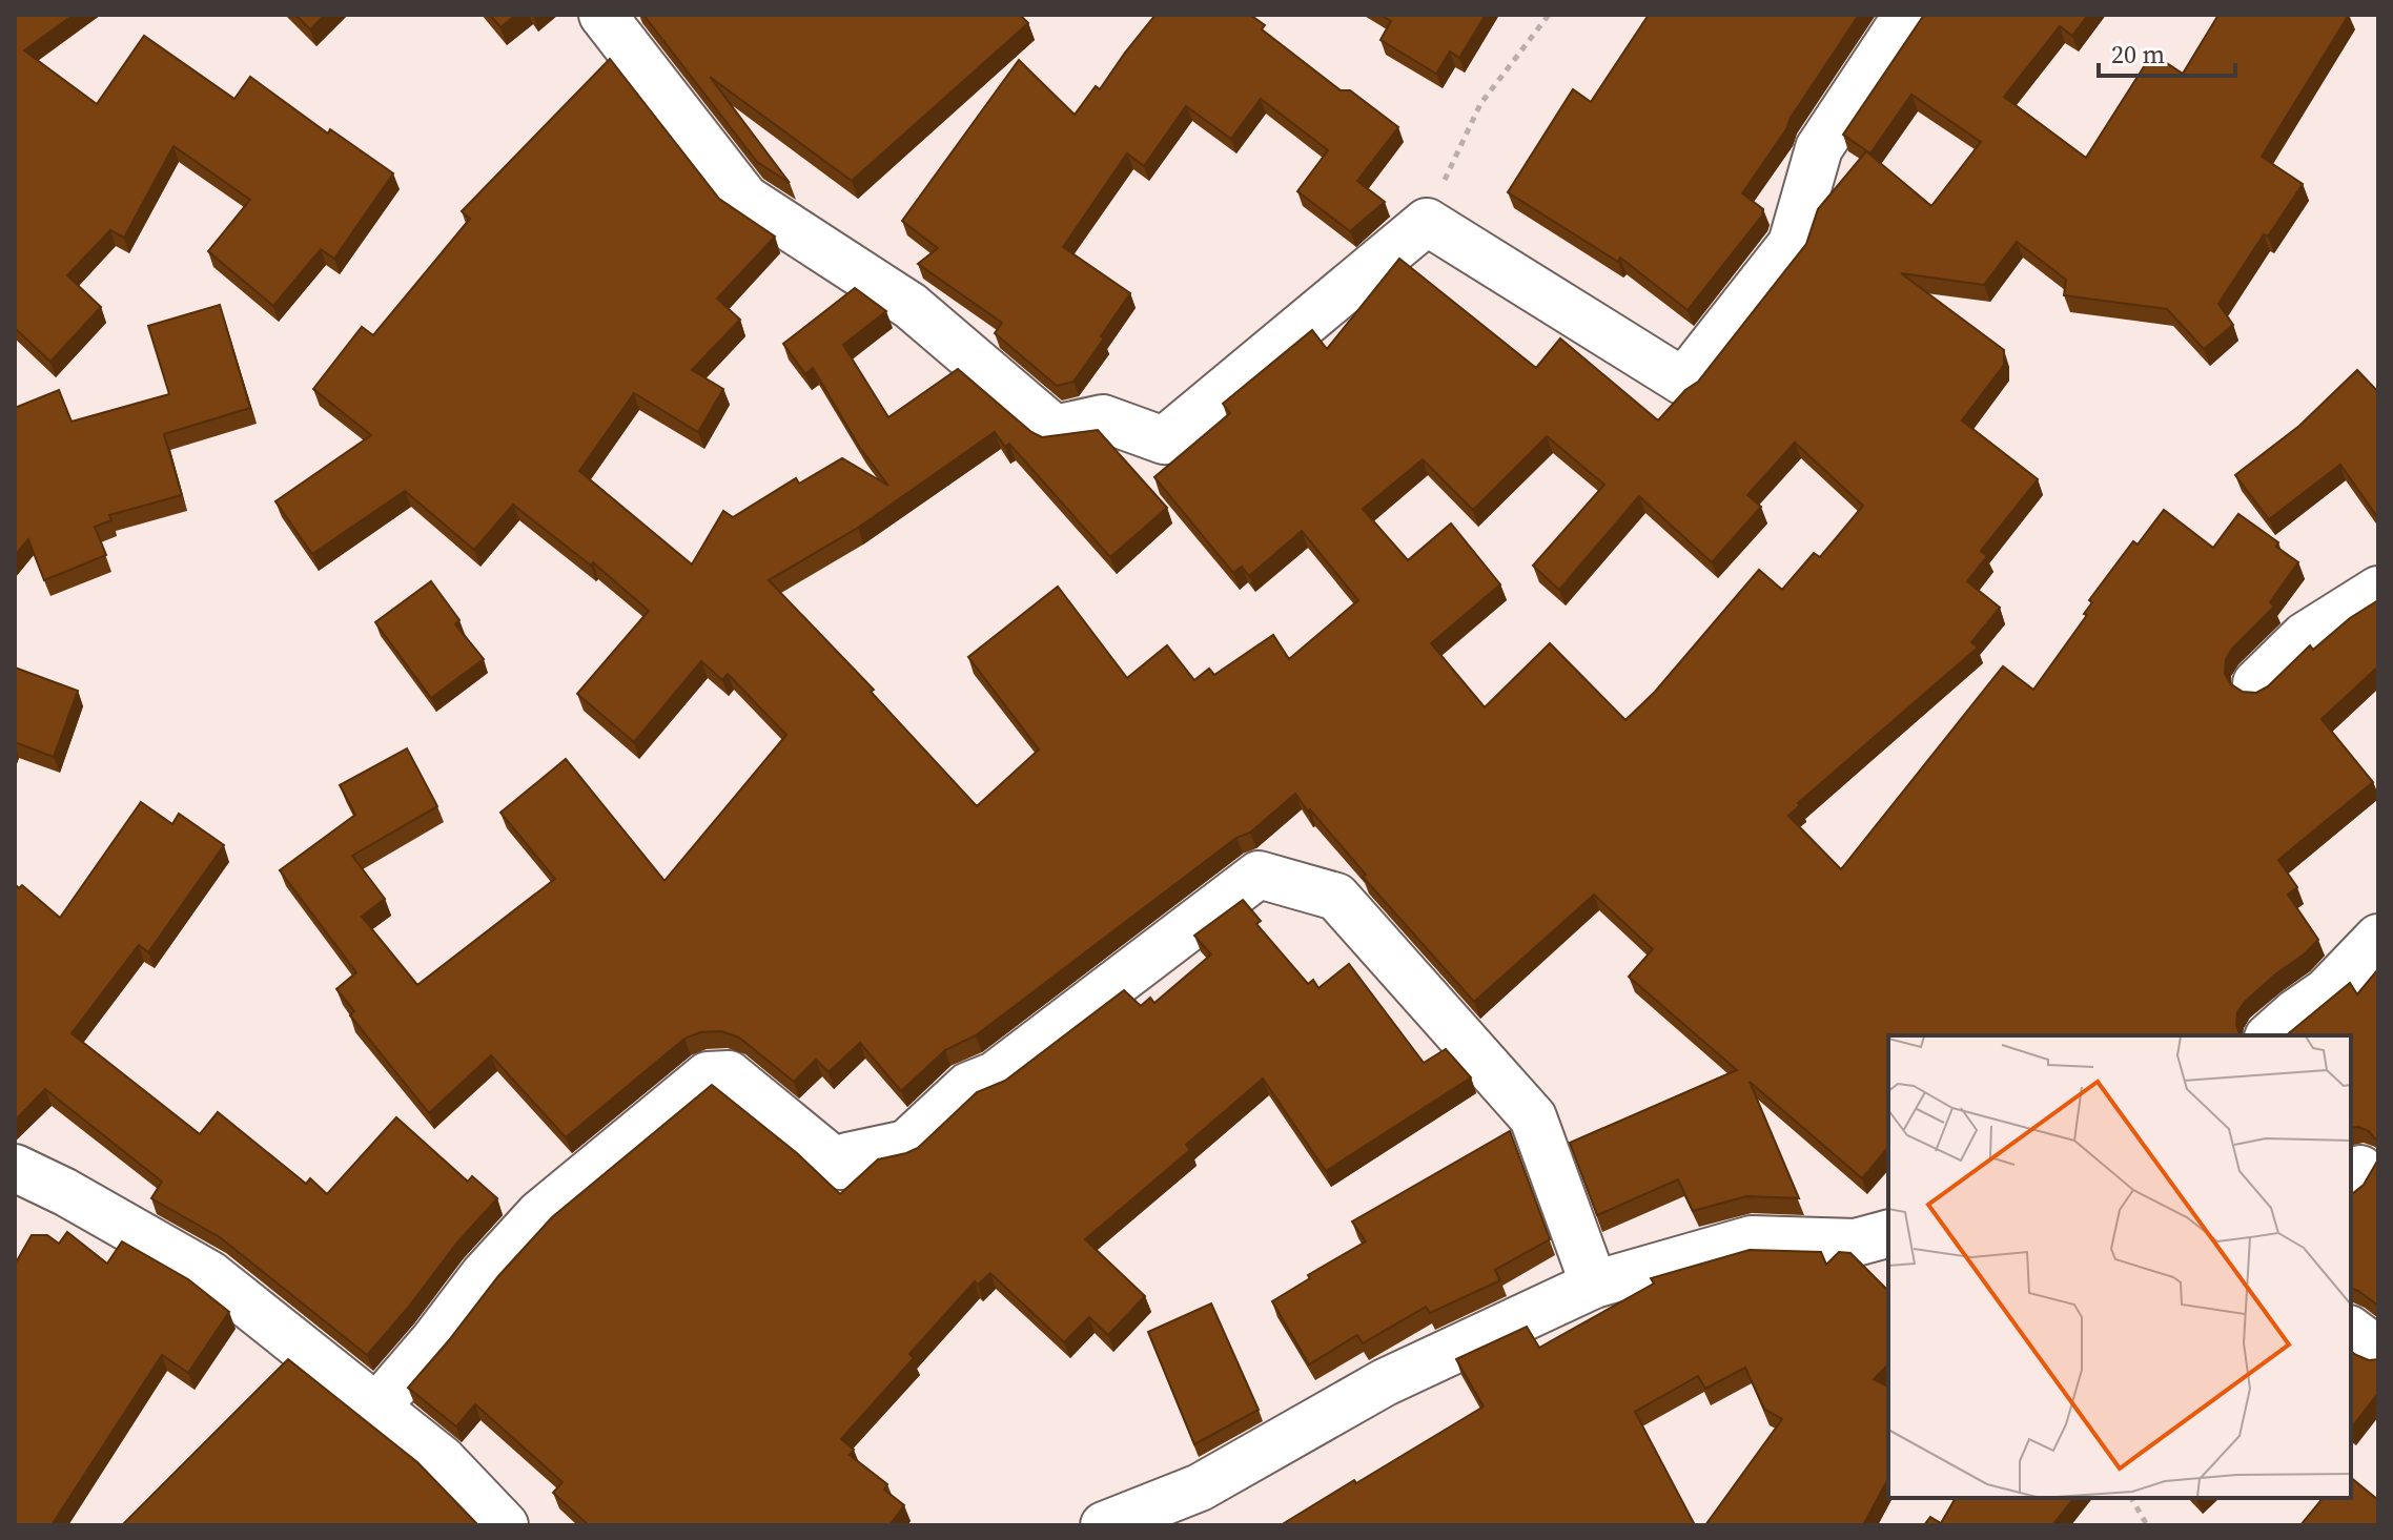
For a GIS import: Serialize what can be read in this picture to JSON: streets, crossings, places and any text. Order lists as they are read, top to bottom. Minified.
{"scale_bar":"20 m"}
